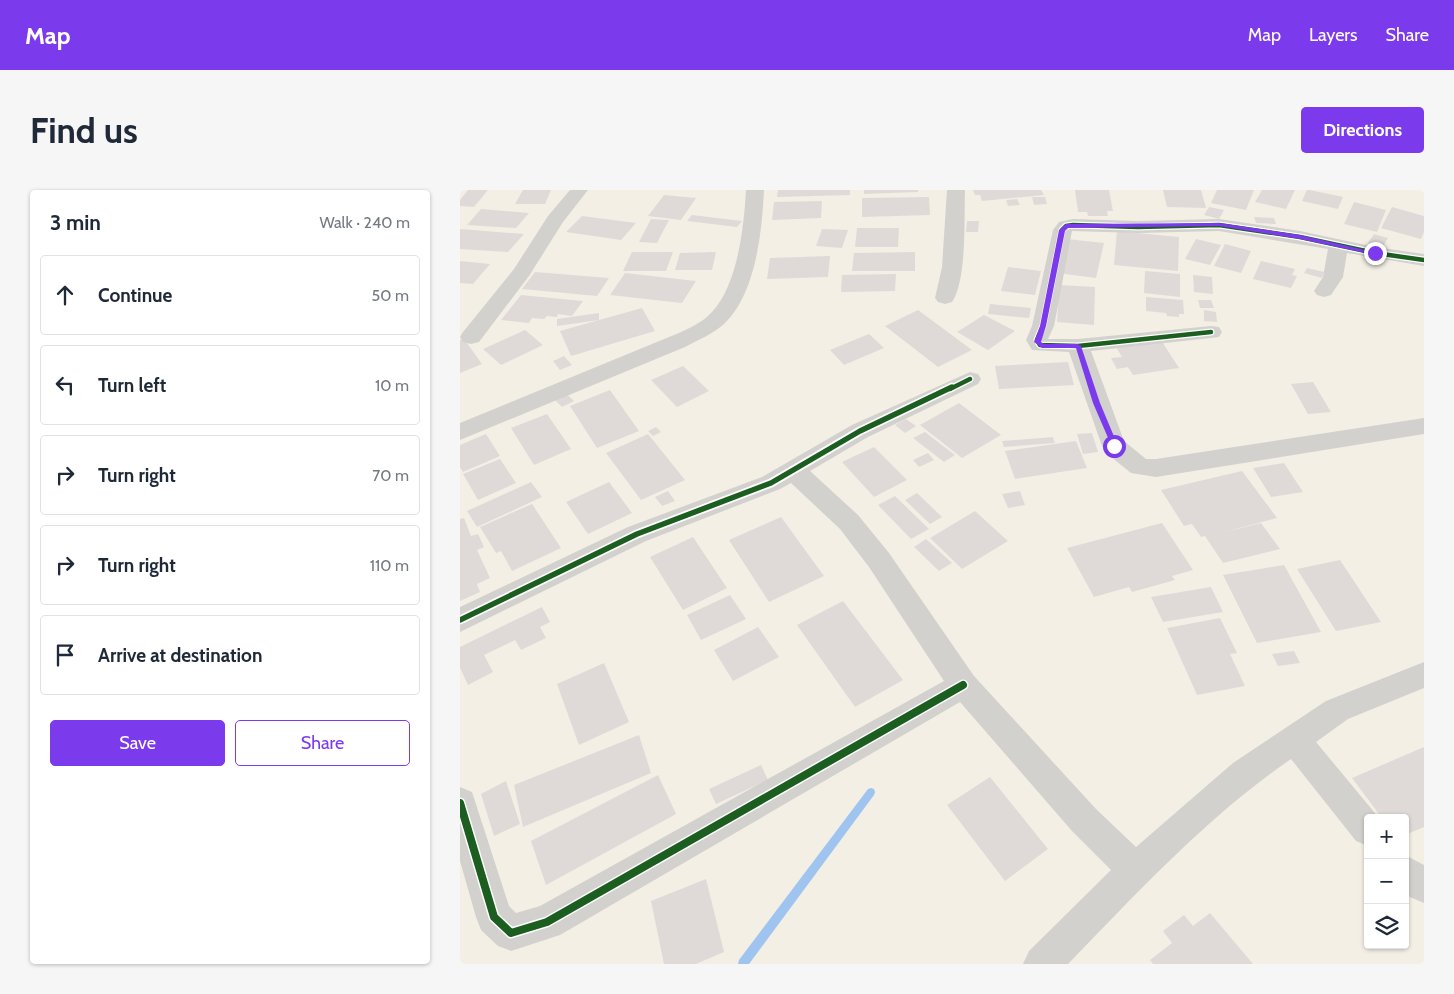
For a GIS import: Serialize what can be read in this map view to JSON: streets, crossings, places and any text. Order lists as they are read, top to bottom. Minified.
{"page":{"header":"Map","nav":["Map","Layers","Share"],"buttons":["Directions",["Save","Share"]],"title":"Find us","heading":["3 min","Walk · 240 m"],"list":[["Continue","50 m"],["Turn left","10 m"],["Turn right","70 m"],["Turn right","110 m"],"Arrive at destination"],"map_buttons":["+","−"]}}
